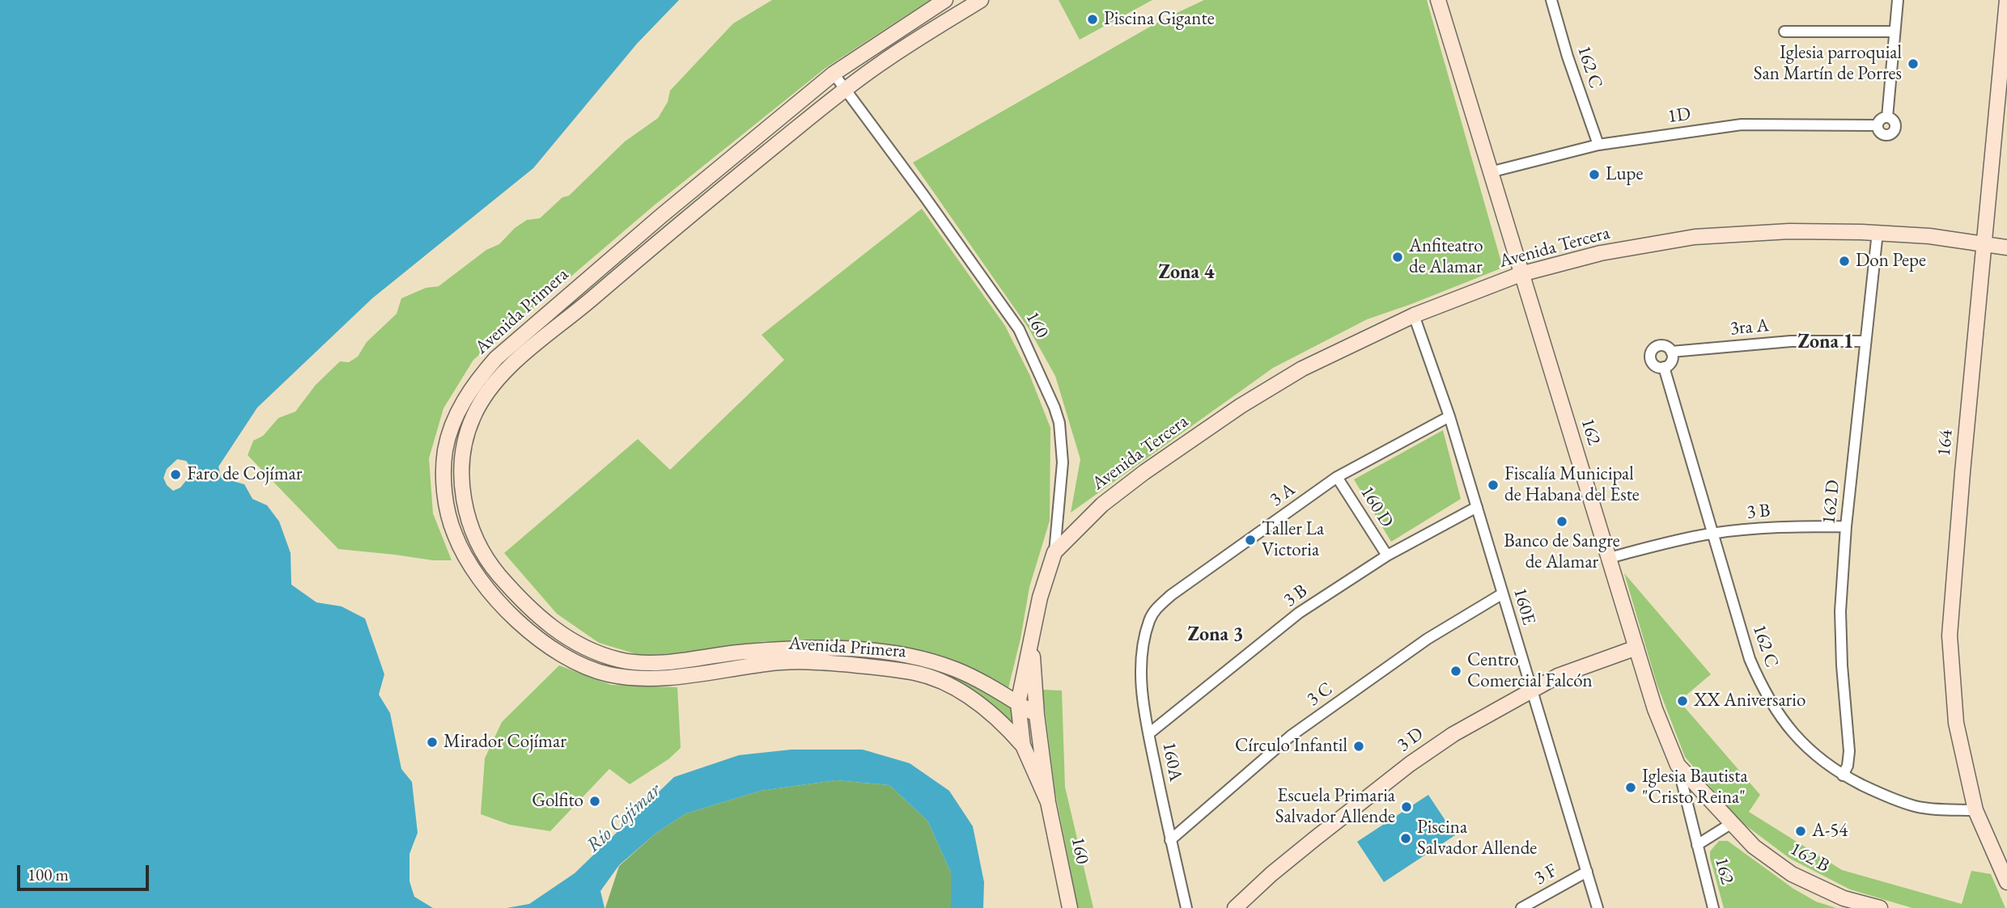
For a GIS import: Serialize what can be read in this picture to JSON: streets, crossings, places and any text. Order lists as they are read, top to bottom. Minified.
{"streets":{"street":["162 C","1D","Avenida Tercera","Avenida Primera","160","3ra A","162","164","3 A","162 D","160 D","3 B","160E","3 C","3 D","160A","162 B","3 F"]},"crossings":[["162 C","1D"],["162 C","3ra A"],["162 C","164"],["162 C","162 D"],["162 C","3 B"],["1D","162"],["Avenida Tercera","160"],["Avenida Tercera","162"],["Avenida Tercera","164"],["Avenida Tercera","162 D"],["Avenida Tercera","160E"],["Avenida Primera","160"],["3ra A","162 D"],["162","3 B"],["162","3 D"],["162","162 B"],["3 A","160 D"],["3 A","160E"],["3 A","160A"],["162 D","3 B"],["160 D","3 B"],["3 B","160E"],["3 B","160A"],["160E","3 C"],["160E","3 D"],["160E","3 F"],["3 C","160A"]],"districts":["Zona 4","Zona 1","Zona 3"],"water":["Río Cojímar"],"places":["Piscina Gigante","Iglesia parroquial San Martín de Porres","Lupe","Anfiteatro de Alamar","Don Pepe","Faro de Cojímar","Fiscalía Municipal de Habana del Este","Banco de Sangre de Alamar","Taller La Victoria","Centro Comercial Falcón","XX Aniversario","Mirador Cojímar","Círculo Infantil","Iglesia Bautista \"Cristo Reina\"","Golfito","Escuela Primaria Salvador Allende","A-54","Piscina Salvador Allende"],"scale_bar":"100 m"}
